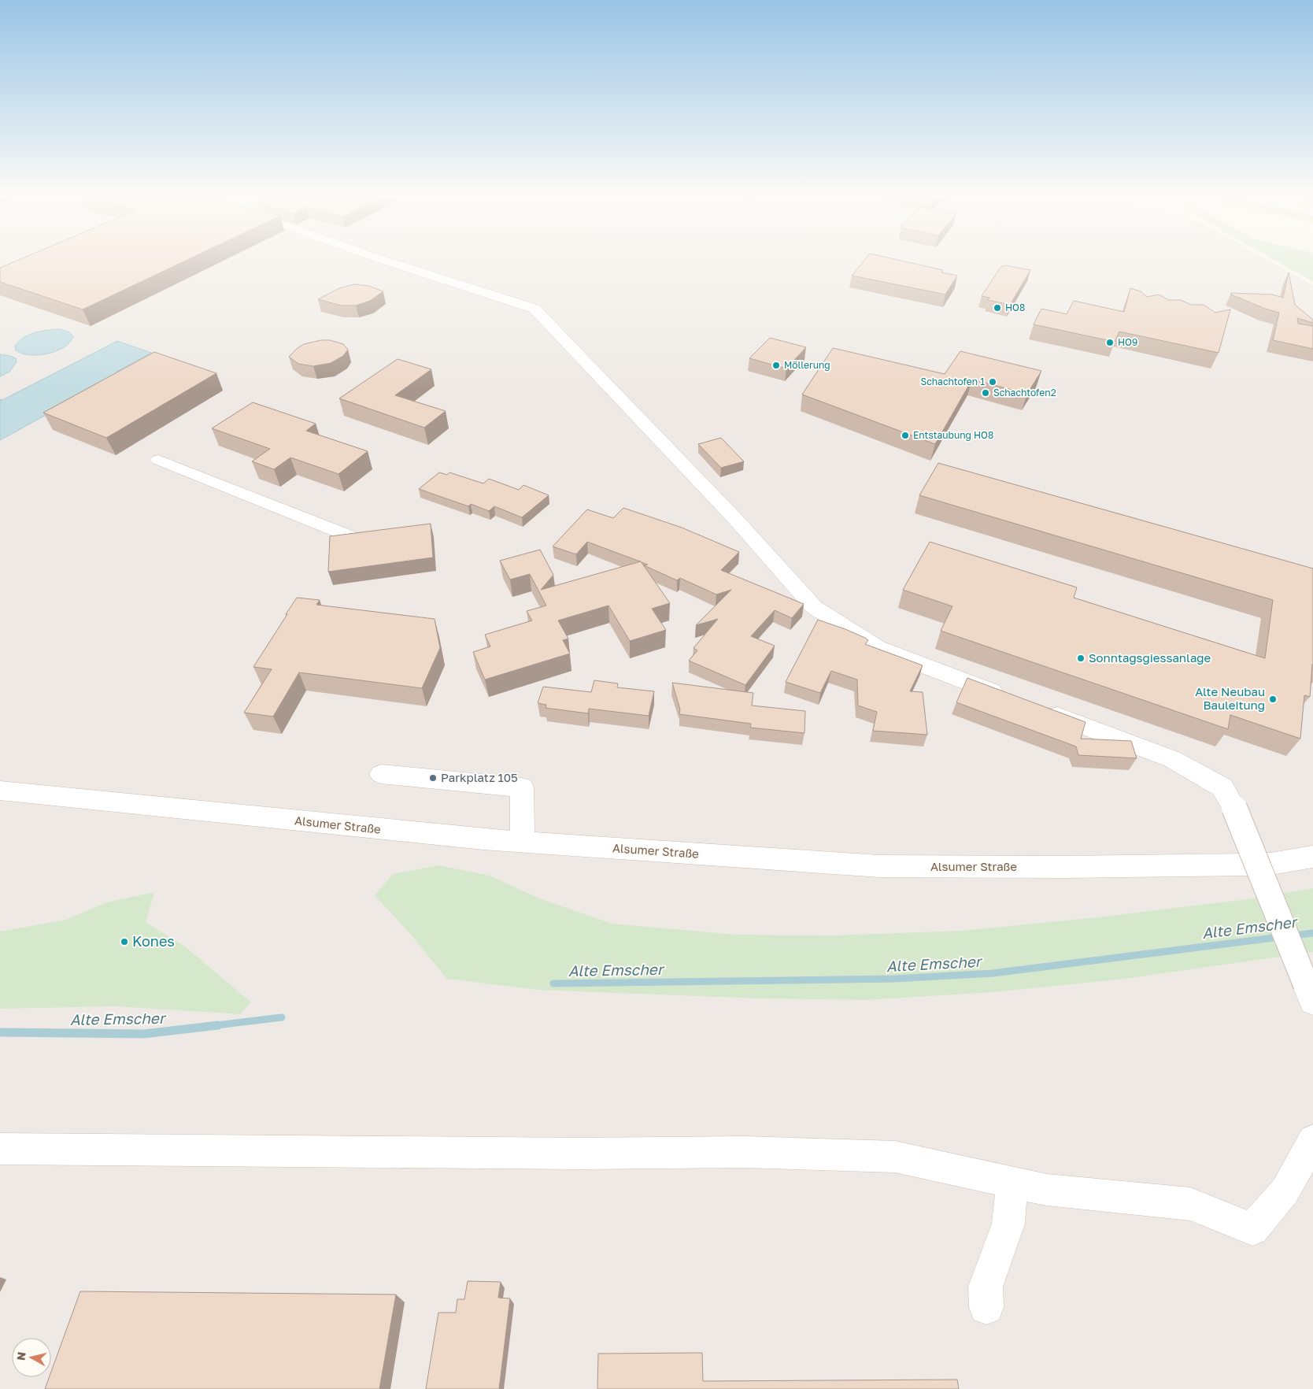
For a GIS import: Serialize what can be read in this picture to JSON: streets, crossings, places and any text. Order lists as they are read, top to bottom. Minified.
{"streets":{"street":["Alsumer Straße"]},"water":["Alte Emscher"],"places":["HO8","HO9","Möllerung","Schachtofen 1","Schachtofen2","Entstaubung HO8","Sonntagsgiessanlage","Alte Neubau Bauleitung","Parkplatz 105","Kones"],"north":"left"}
